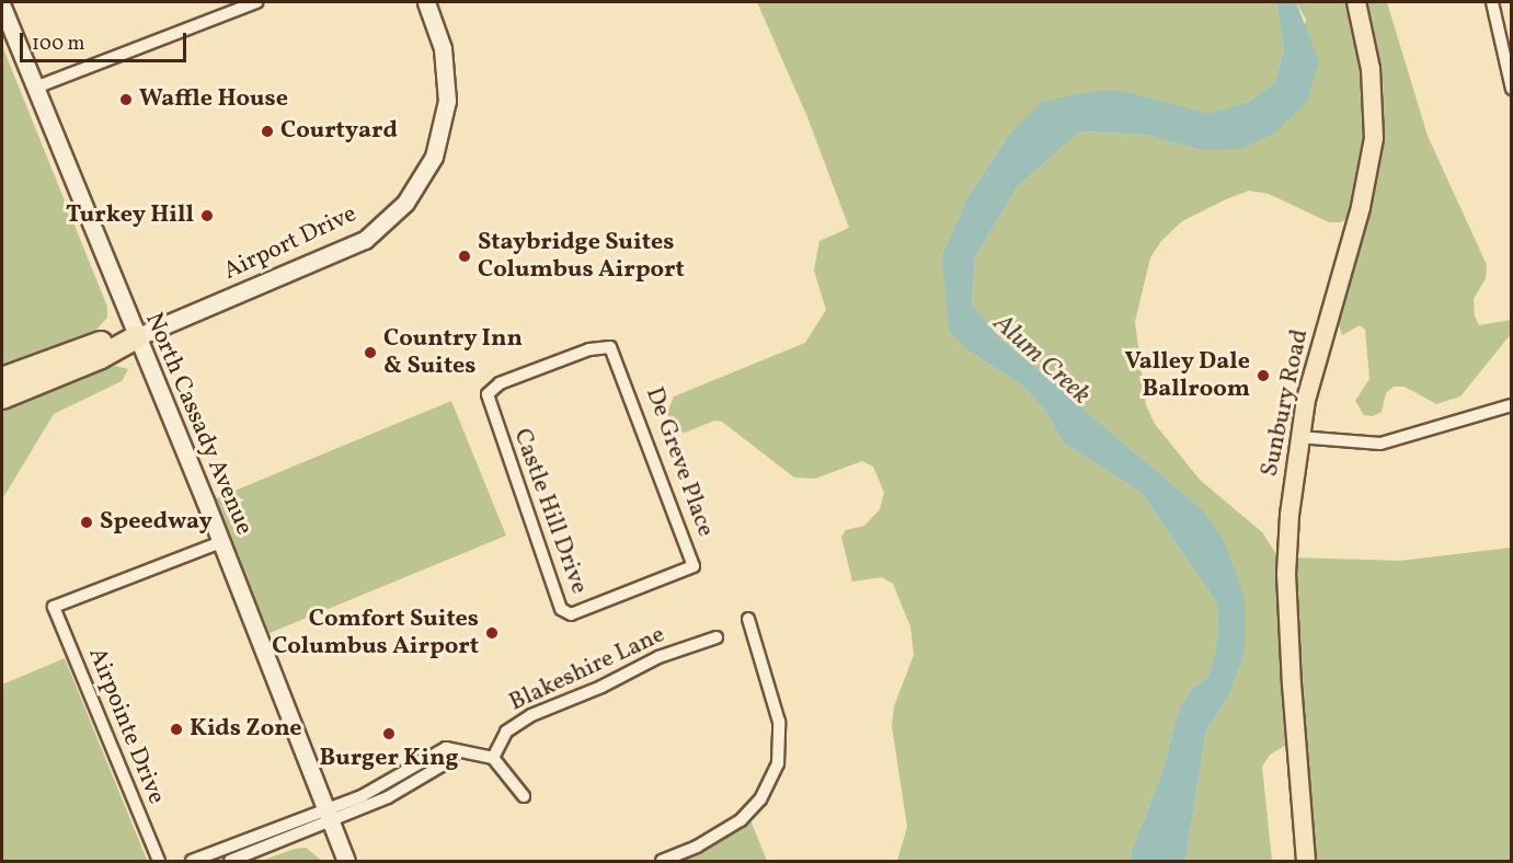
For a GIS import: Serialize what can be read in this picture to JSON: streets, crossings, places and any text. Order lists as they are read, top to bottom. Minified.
{"streets":{"main road":["Airport Drive","Sunbury Road","North Cassady Avenue"],"street":["De Greve Place","Castle Hill Drive","Blakeshire Lane","Airpointe Drive"]},"crossings":[["Airport Drive","North Cassady Avenue"],["North Cassady Avenue","Airpointe Drive"],["De Greve Place","Castle Hill Drive"]],"water":["Alum Creek"],"places":["Waffle House","Courtyard","Turkey Hill","Staybridge Suites Columbus Airport","Country Inn & Suites","Valley Dale Ballroom","Speedway","Comfort Suites Columbus Airport","Kids Zone","Burger King"],"scale_bar":"100 m"}
